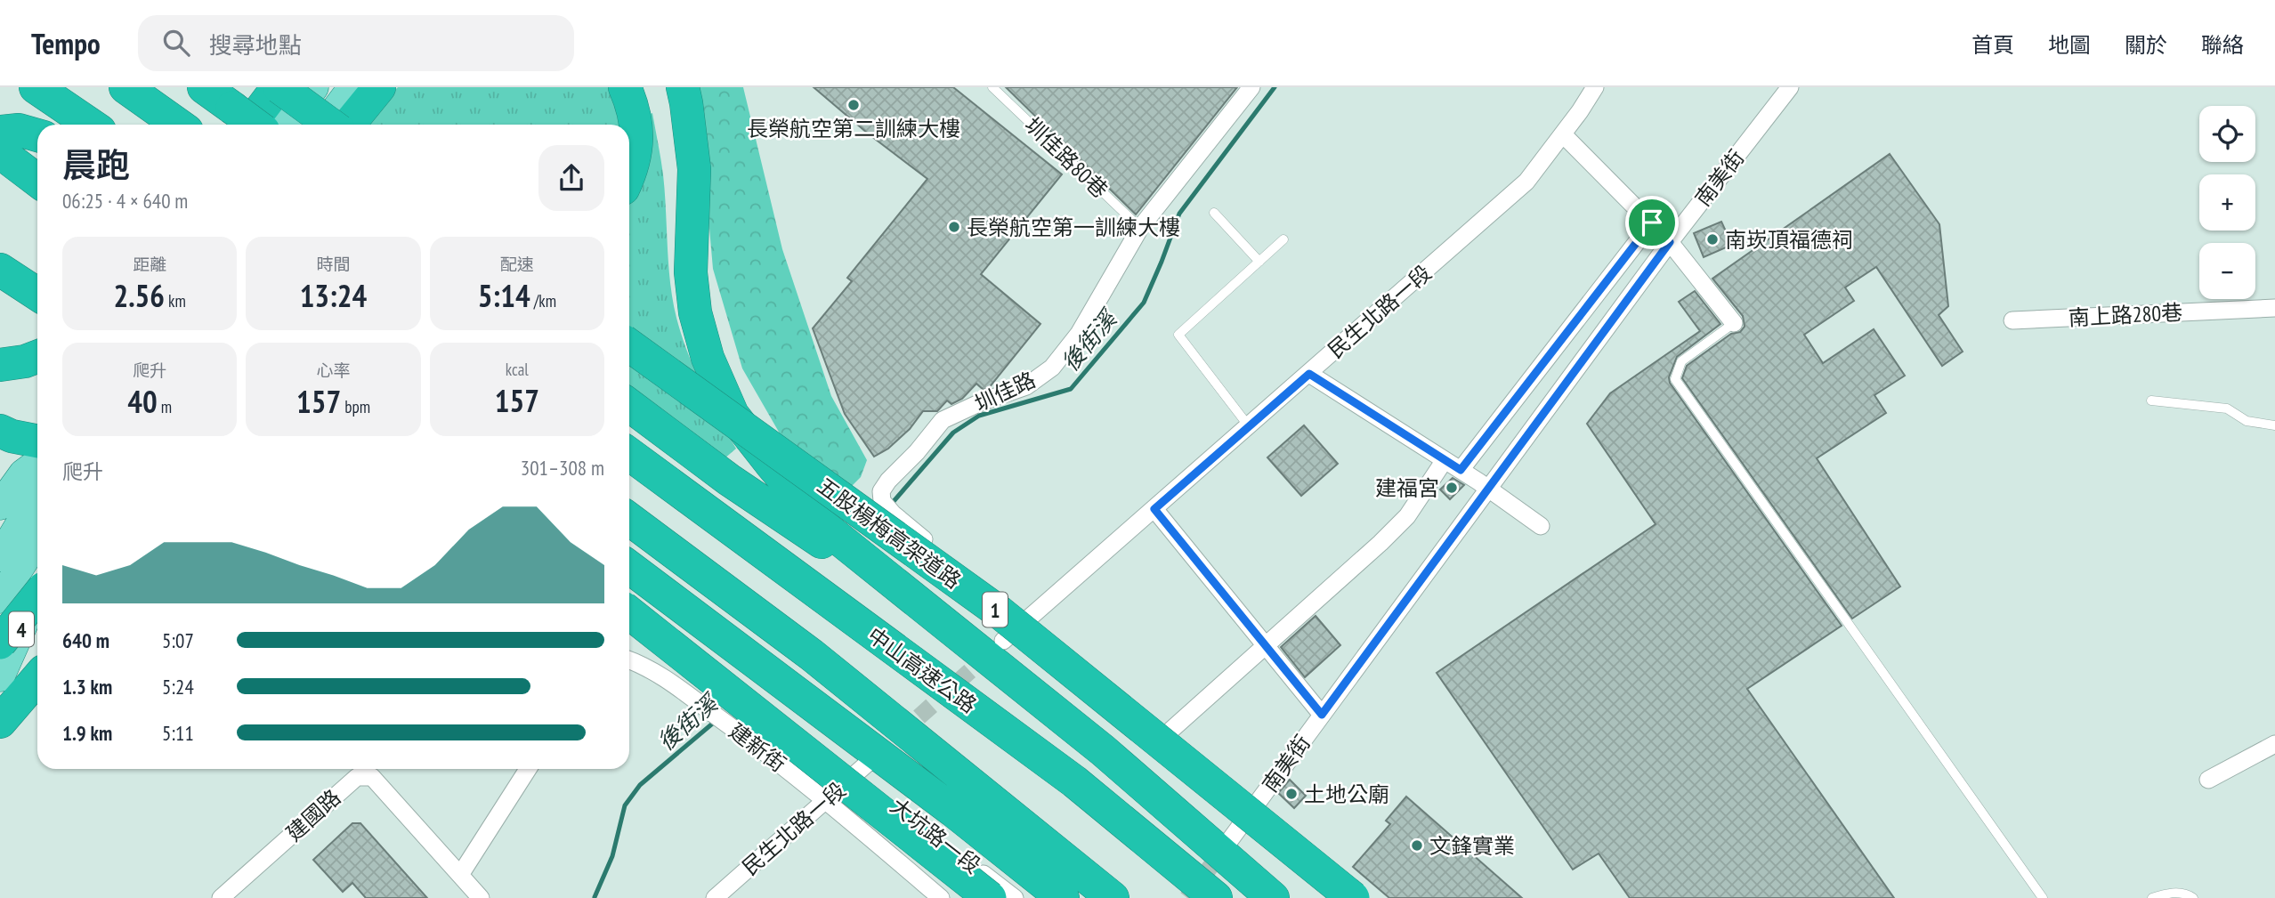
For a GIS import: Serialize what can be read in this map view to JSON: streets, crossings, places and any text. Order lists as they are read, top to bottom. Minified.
{"streets":{"highway":["五股楊梅高架道路","1","中山高速公路"],"main road":["4"],"street":["南美街","民生北路一段","南上路280巷","圳佳路","建新街","建國路","大坑路一段"],"lane":["圳佳路80巷"]},"crossings":[["圳佳路80巷","圳佳路"],["民生北路一段","圳佳路"],["民生北路一段","建新街"],["民生北路一段","大坑路一段"],["建新街","大坑路一段"]],"water":["後街溪"],"places":["長榮航空第二訓練大樓","長榮航空第一訓練大樓","南崁頂福德祠","建福宮","土地公廟","文鋒實業"],"page":{"header":"Tempo","search":"搜尋地點","nav":["首頁","地圖","關於","聯絡"],"map_buttons":["+","−"],"heading":["晨跑","06:25 · 4 × 640 m"],"stats":[["距離","2.56 km"],["時間","13:24"],["配速","5:14 /km"],["爬升","40 m"],["心率","157 bpm"],["kcal","157"]],"chart":["爬升","301–308 m"],"list":[{"name":"640 m","note":"5:07"},{"name":"1.3 km","note":"5:24"},{"name":"1.9 km","note":"5:11"}]}}
